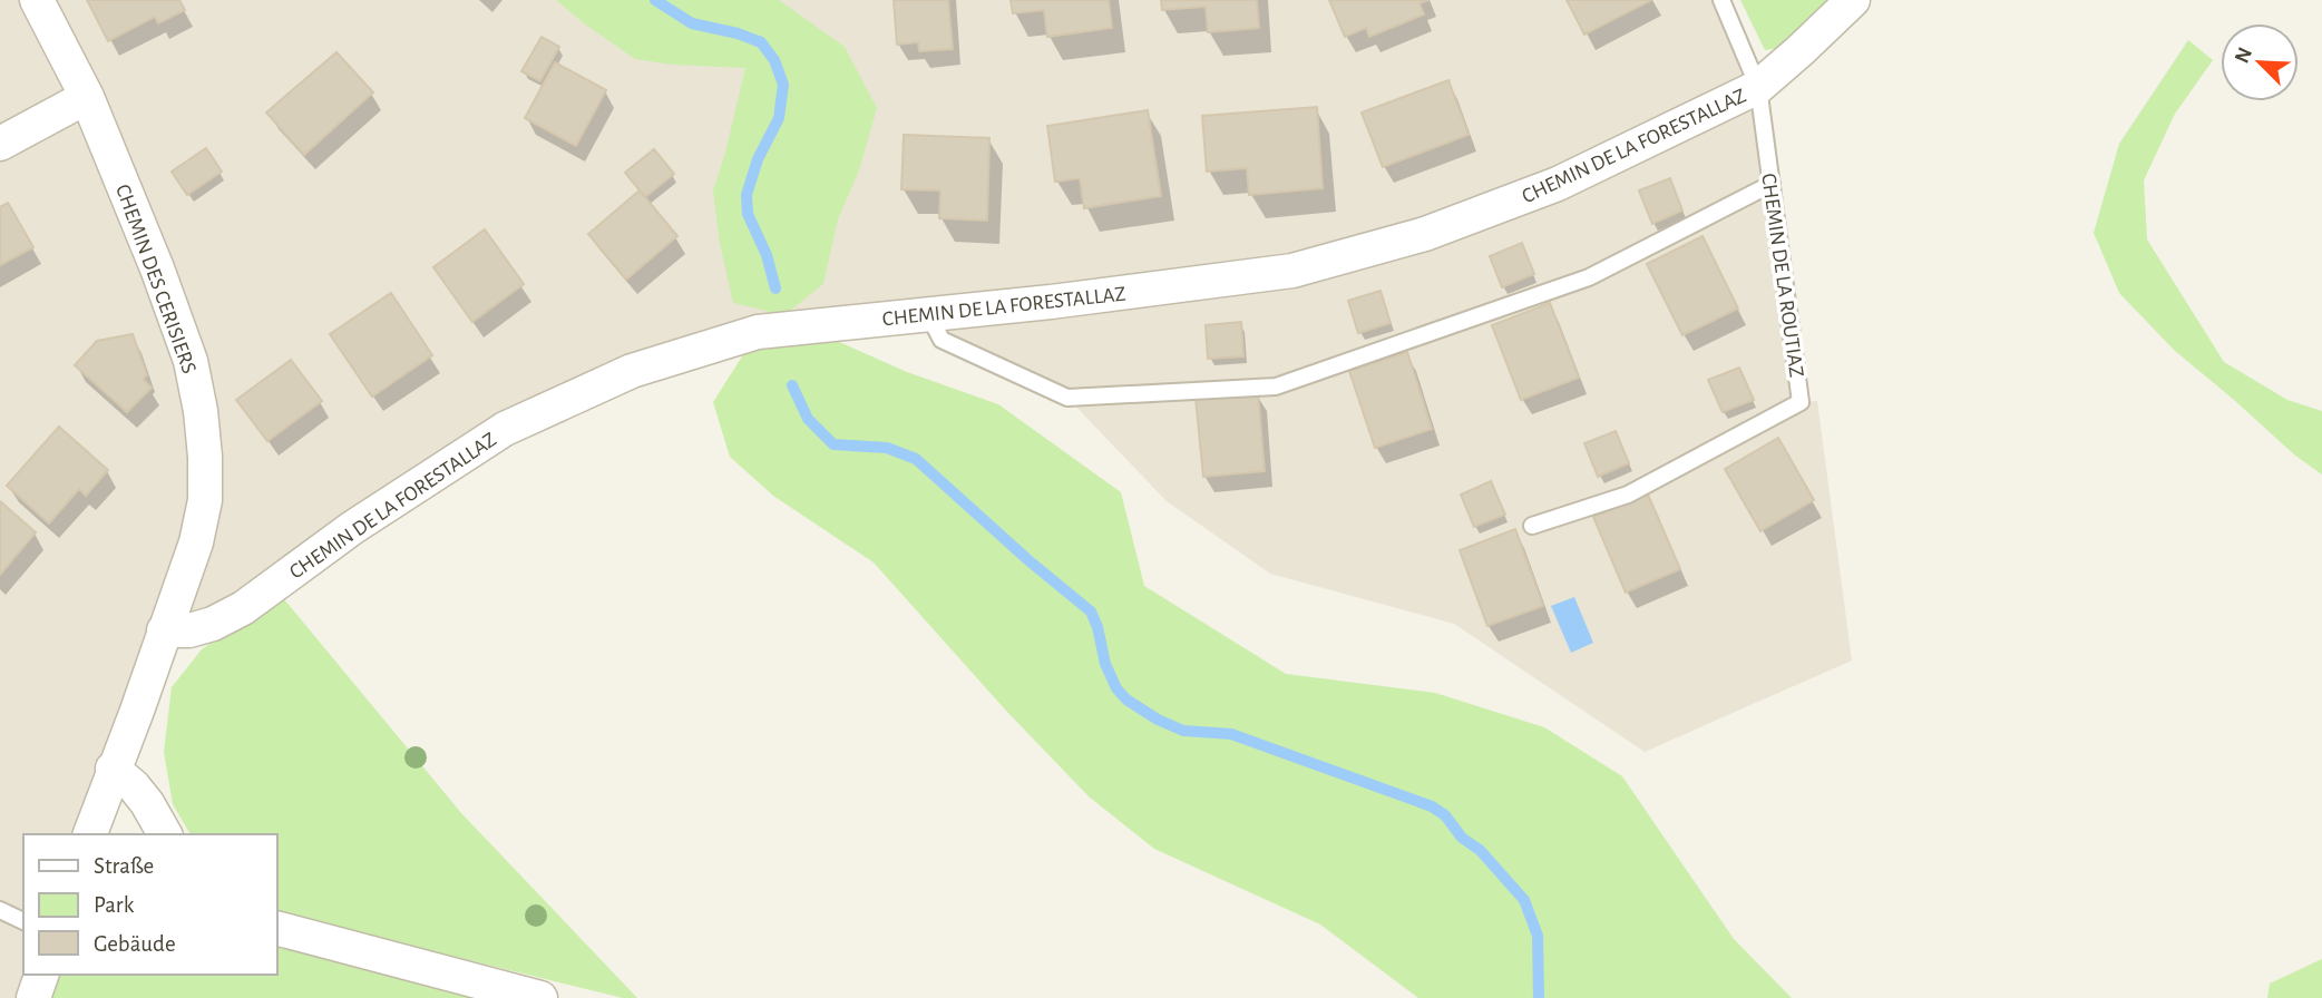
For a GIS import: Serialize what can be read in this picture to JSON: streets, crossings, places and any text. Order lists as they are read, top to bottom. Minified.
{"streets":{"street":["CHEMIN DE LA FORESTALLAZ","CHEMIN DES CERISIERS"],"lane":["CHEMIN DE LA ROUTIAZ"]},"crossings":[["CHEMIN DE LA FORESTALLAZ","CHEMIN DE LA ROUTIAZ"],["CHEMIN DE LA FORESTALLAZ","CHEMIN DES CERISIERS"]],"legend":["Straße","Park","Gebäude"],"north":"top left"}
